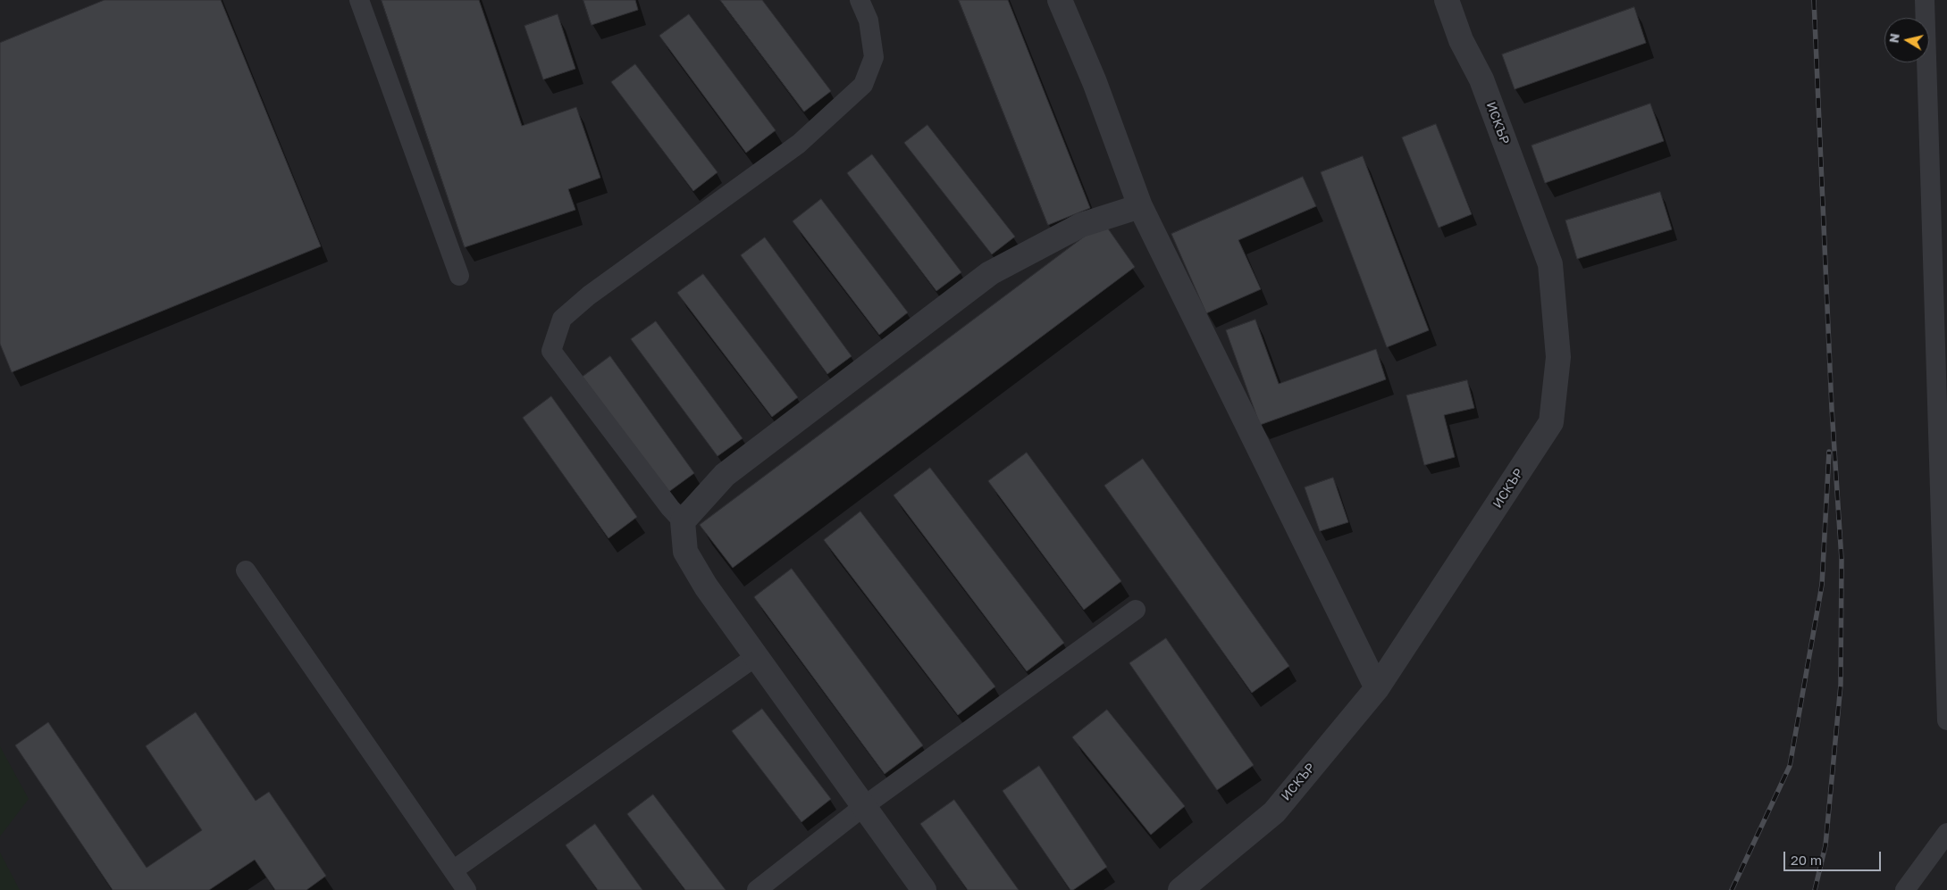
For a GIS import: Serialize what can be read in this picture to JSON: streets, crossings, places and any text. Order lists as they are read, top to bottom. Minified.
{"streets":{"street":["ИСКЪР"]},"scale_bar":"20 m","north":"left"}
